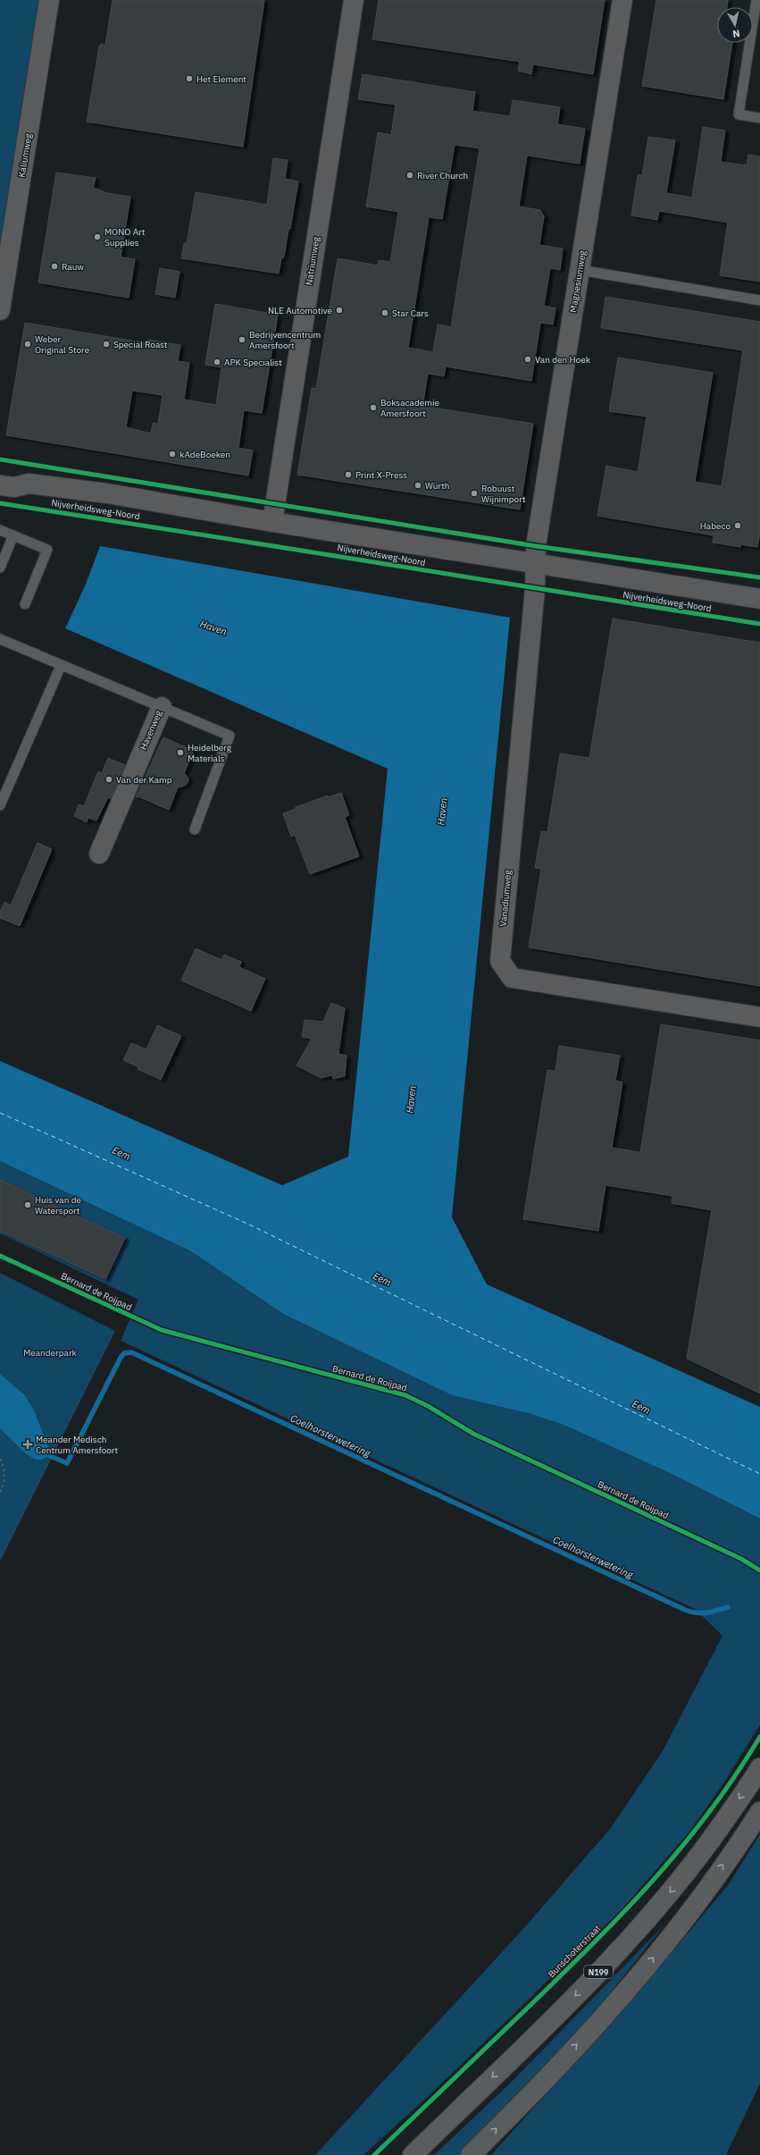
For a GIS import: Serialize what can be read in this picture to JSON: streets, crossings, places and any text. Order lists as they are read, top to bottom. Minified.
{"streets":{"main road":["N199"],"street":["Kaliumweg","Natriumweg","Magnesiumweg","Nijverheidsweg-Noord","Havenweg","Vanadiumweg"],"cycle path":["Bernard de Roijpad","Bunschoterstraat"]},"crossings":[["Natriumweg","Nijverheidsweg-Noord"],["Magnesiumweg","Nijverheidsweg-Noord"],["Magnesiumweg","Vanadiumweg"],["Nijverheidsweg-Noord","Vanadiumweg"]],"water":["Haven","Eem","Coelhorsterwetering"],"parks":["Meanderpark"],"places":{"other":["Het Element","River Church","MONO Art Supplies","Rauw","NLE Automotive","Star Cars","Bedrijvencentrum Amersfoort","Weber Original Store","Special Roast","Van den Hoek","APK Specialist","Boksacademie Amersfoort","kAdeBoeken","Print X-Press","Würth","Robuust Wijnimport","Habeco","Heidelberg Materials","Van der Kamp","Huis van de Watersport"],"health":["Meander Medisch Centrum Amersfoort"]},"north":"bottom"}
